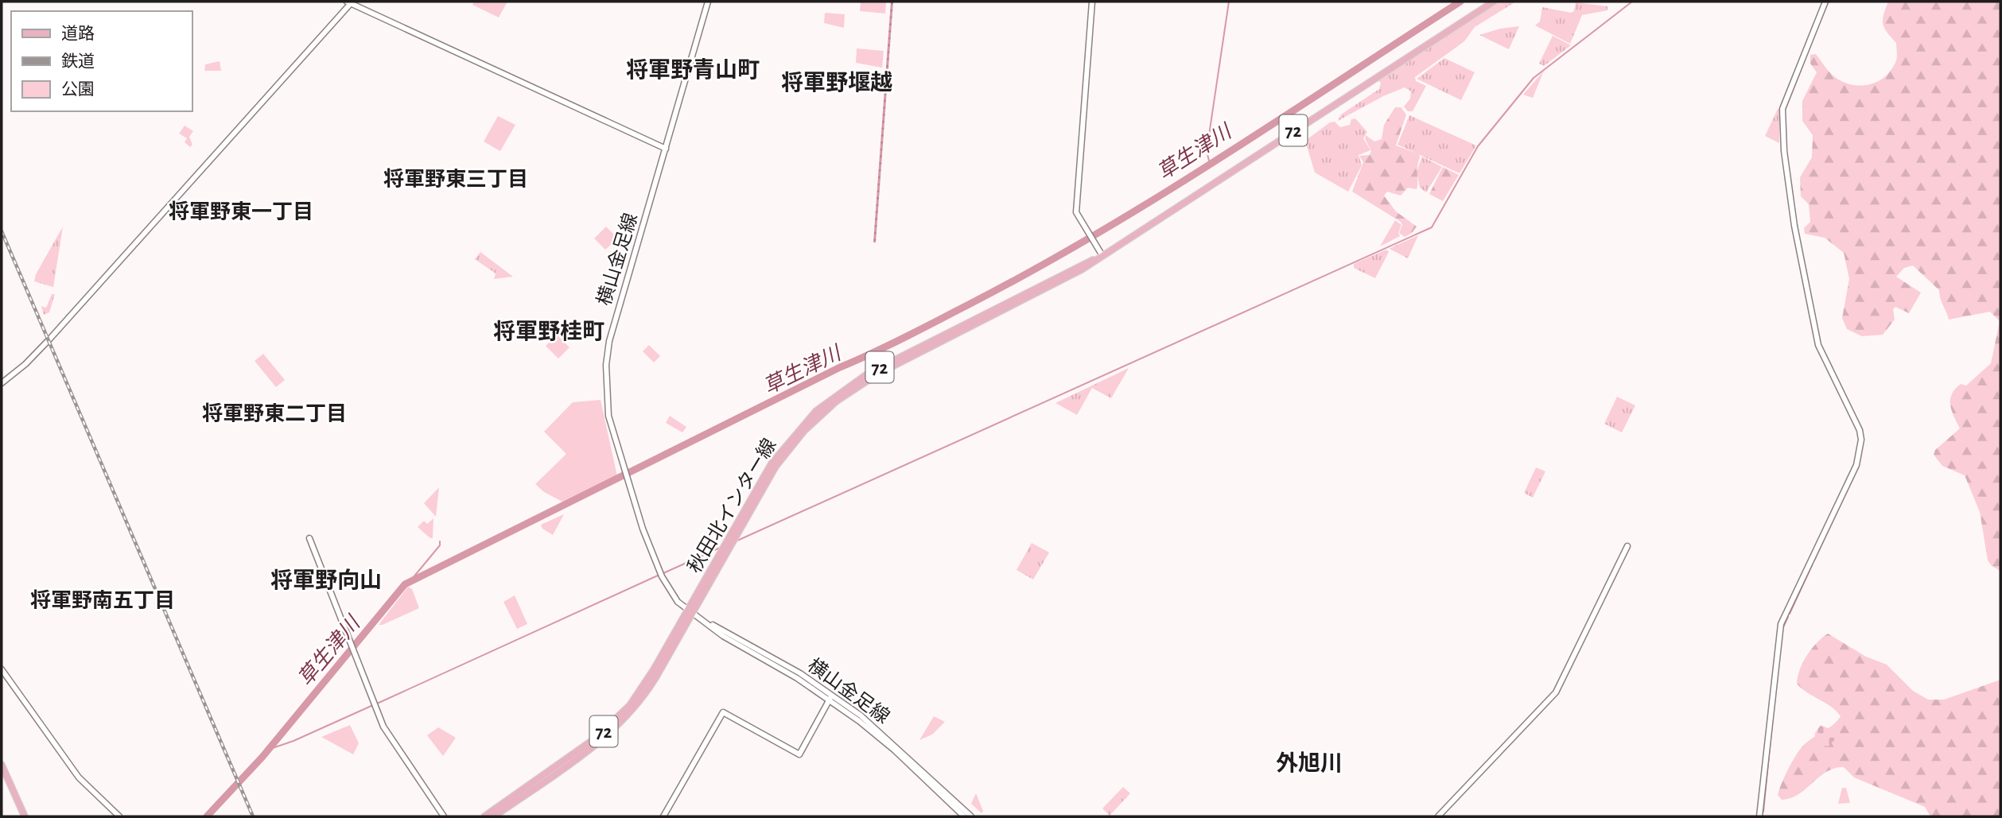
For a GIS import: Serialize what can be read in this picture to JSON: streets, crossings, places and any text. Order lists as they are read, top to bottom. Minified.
{"streets":{"main road":["72","秋田北インター線"],"street":["横山金足線"]},"crossings":[["横山金足線","秋田北インター線"]],"districts":["将軍野青山町","将軍野堰越","将軍野東三丁目","将軍野東一丁目","将軍野桂町","将軍野東二丁目","将軍野向山","将軍野南五丁目","外旭川"],"water":["草生津川"],"legend":["道路","鉄道","公園"]}
